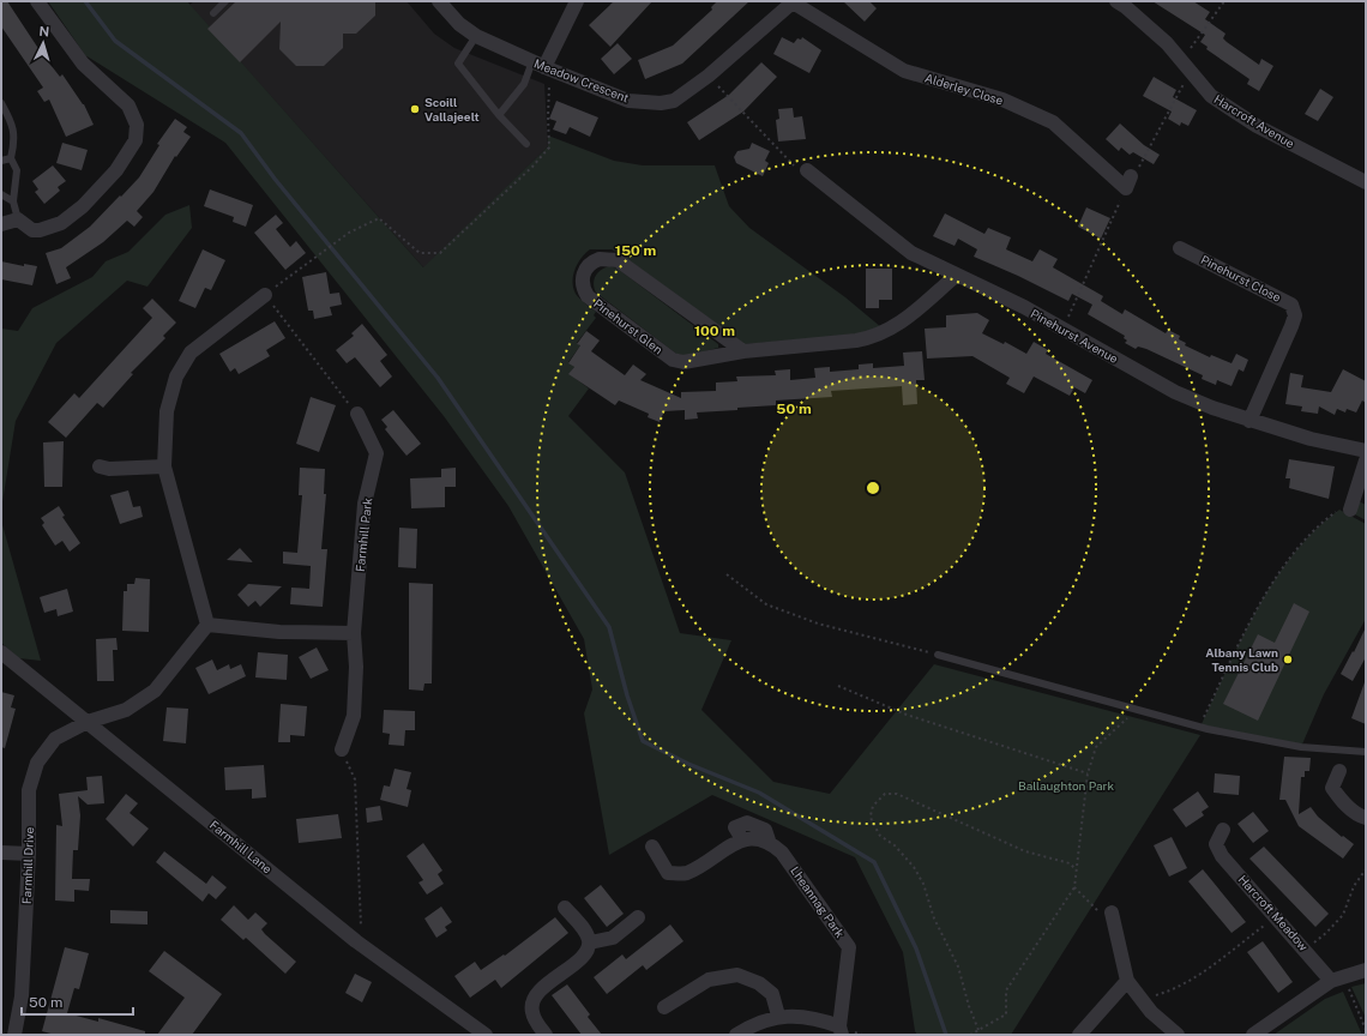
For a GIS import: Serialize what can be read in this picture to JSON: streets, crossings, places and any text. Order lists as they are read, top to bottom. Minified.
{"streets":{"street":["Meadow Crescent","Alderley Close","Harcroft Avenue","Pinehurst Close","Pinehurst Glen","Pinehurst Avenue","Farmhill Park","Farmhill Lane","Farmhill Drive","Lheannag Park","Harcroft Meadow"]},"crossings":[["Meadow Crescent","Alderley Close"],["Pinehurst Close","Pinehurst Avenue"],["Pinehurst Glen","Pinehurst Avenue"],["Farmhill Lane","Farmhill Drive"]],"parks":["Ballaughton Park"],"places":["Scoill Vallajeelt","Albany Lawn Tennis Club"],"scale_bar":"50 m","north":"top","rings":["150 m","100 m","50 m"]}
